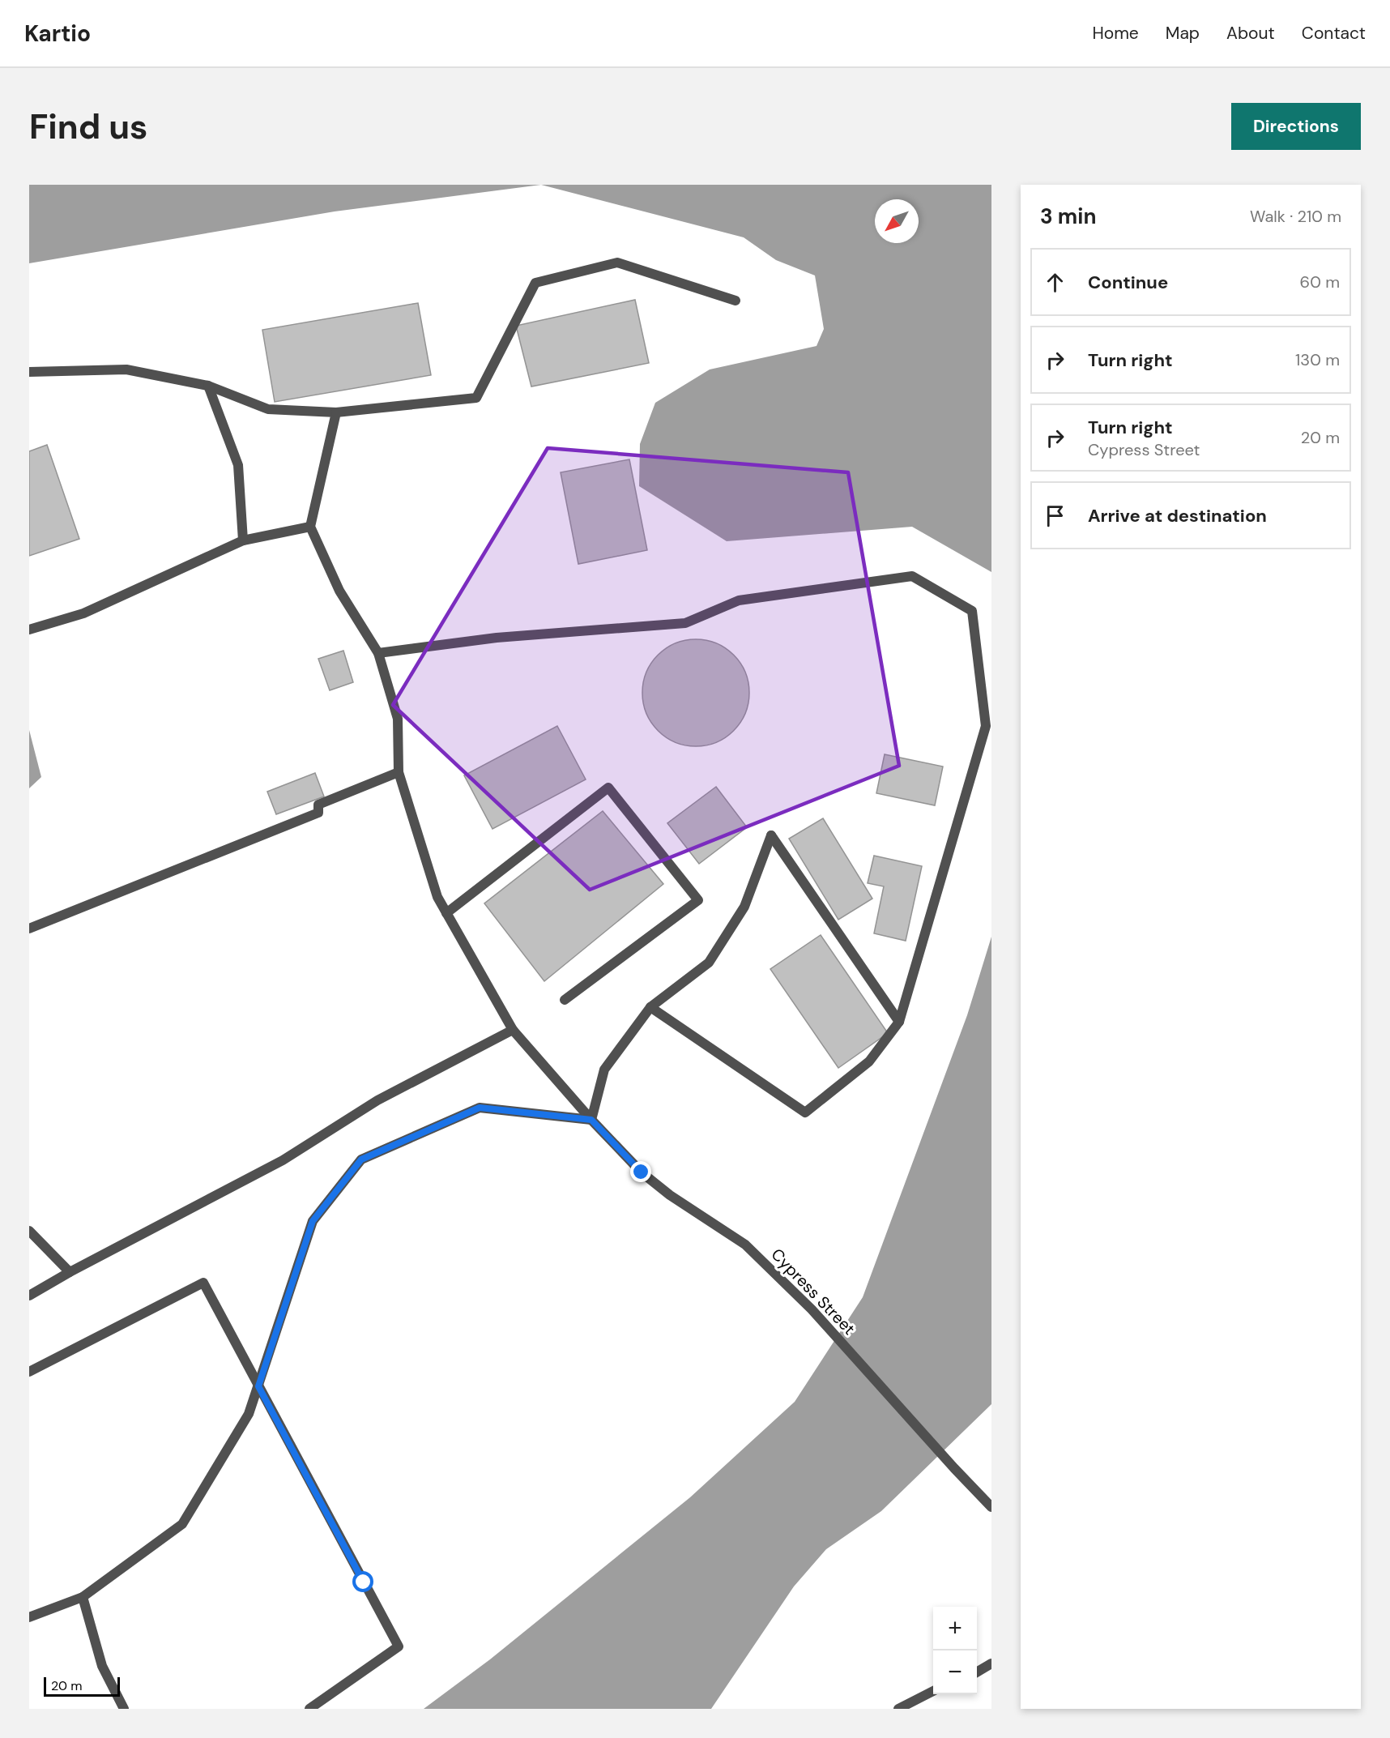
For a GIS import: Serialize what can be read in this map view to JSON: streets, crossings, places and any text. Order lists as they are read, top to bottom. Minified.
{"streets":{"street":["Cypress Street"]},"scale_bar":"20 m","north":"bottom left","page":{"header":"Kartio","nav":["Home","Map","About","Contact"],"buttons":"Directions","title":"Find us","heading":["3 min","Walk · 210 m"],"list":[["Continue","60 m"],["Turn right","130 m"],["Turn right","Cypress Street","20 m"],"Arrive at destination"],"map_buttons":["+","−"],"scale":"20 m"}}
